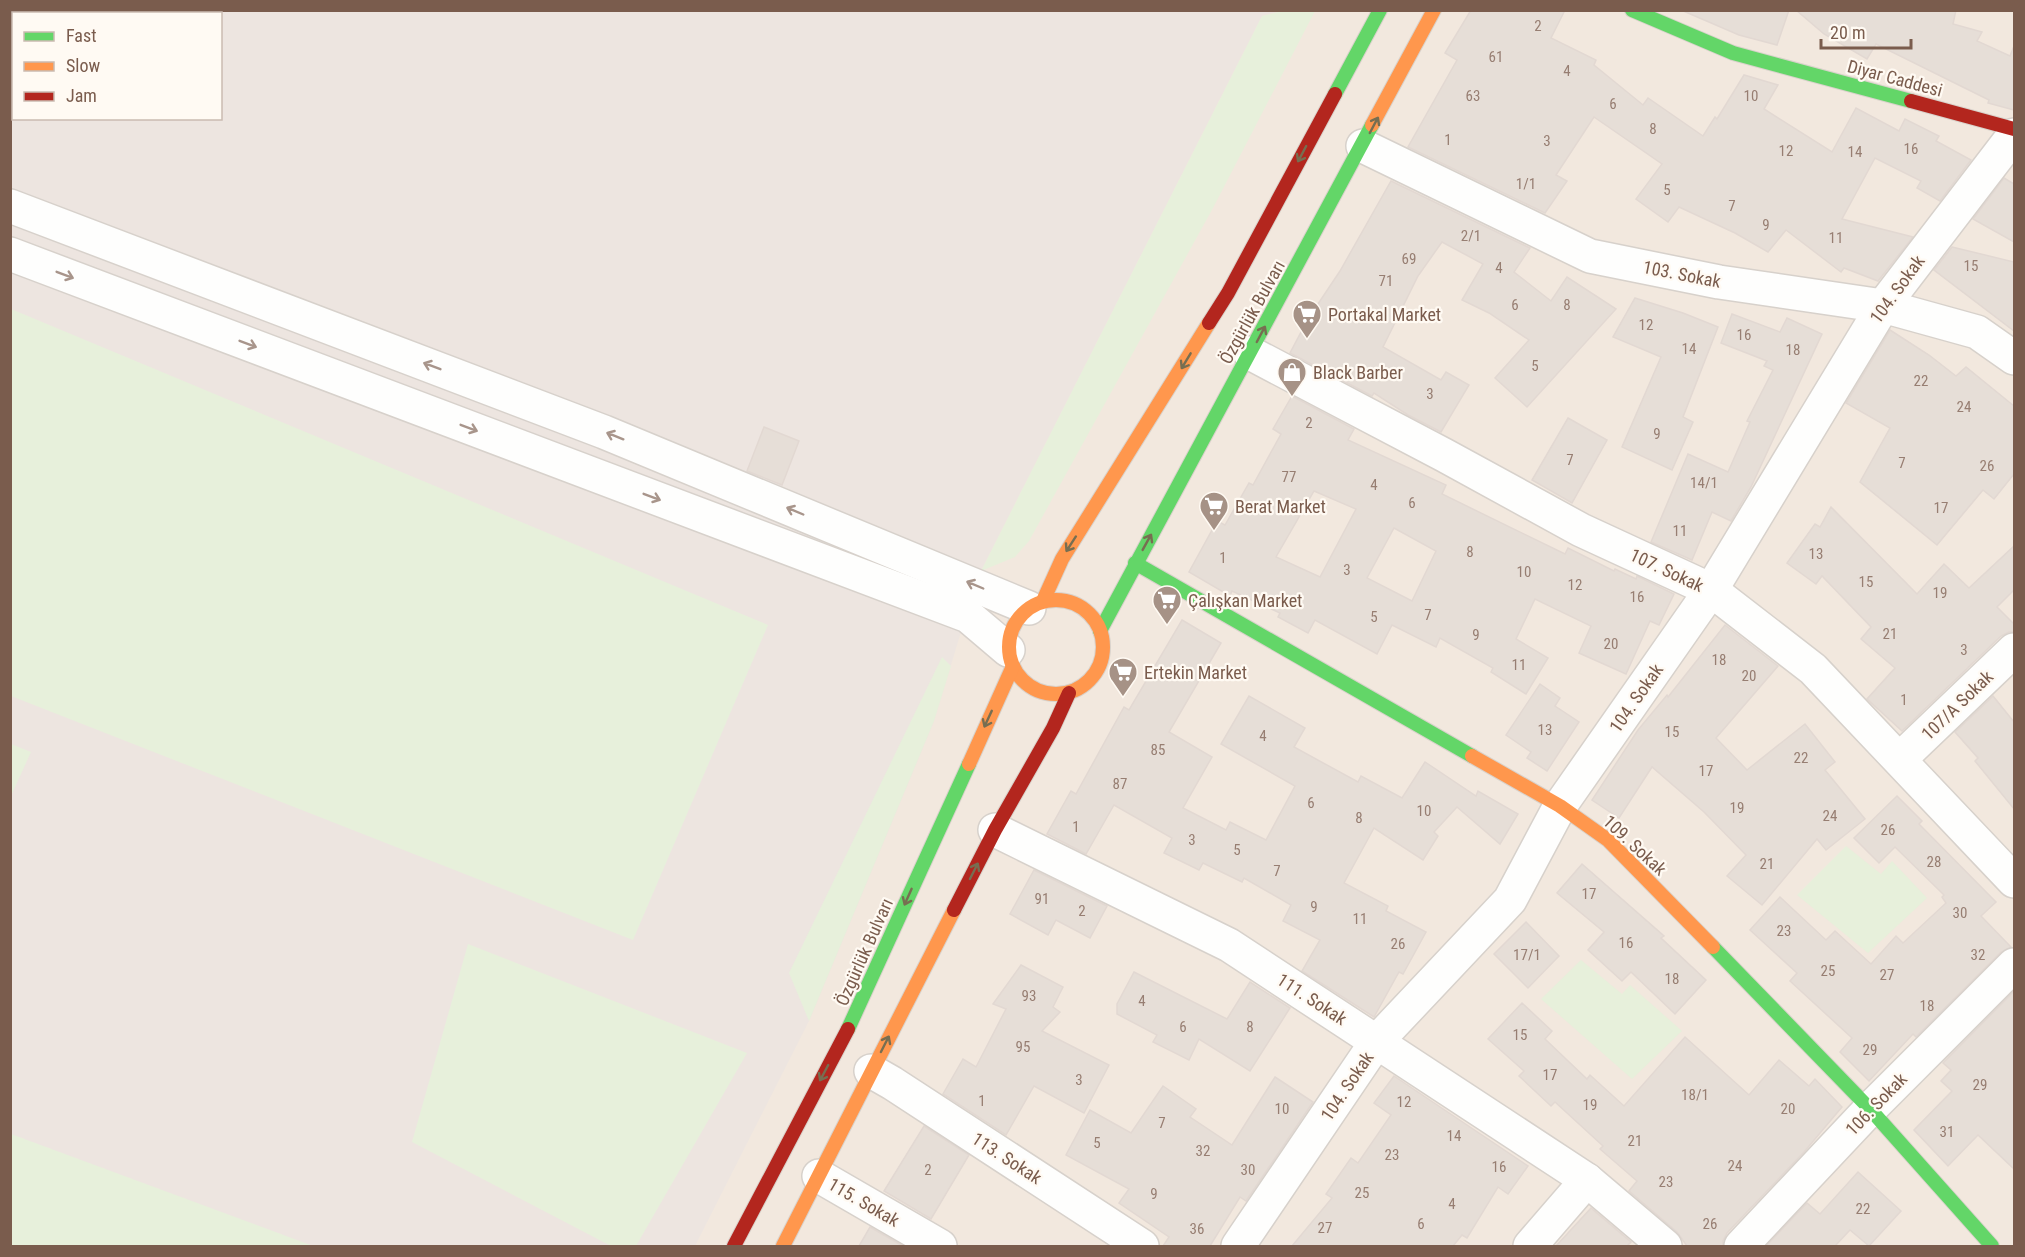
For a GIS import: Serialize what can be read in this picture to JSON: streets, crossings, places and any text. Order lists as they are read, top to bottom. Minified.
{"streets":{"main road":["Diyar Caddesi","Özgürlük Bulvarı","109. Sokak"],"street":["103. Sokak","104. Sokak","107. Sokak","107/A Sokak","111. Sokak","106. Sokak","113. Sokak","115. Sokak"]},"crossings":[["103. Sokak","104. Sokak"],["103. Sokak","Özgürlük Bulvarı"],["104. Sokak","107. Sokak"],["104. Sokak","109. Sokak"],["104. Sokak","111. Sokak"],["Özgürlük Bulvarı","107. Sokak"],["Özgürlük Bulvarı","109. Sokak"],["107. Sokak","107/A Sokak"],["109. Sokak","106. Sokak"]],"places":{"supermarket":["Portakal Market","Berat Market","Çalışkan Market","Ertekin Market"],"shop":["Black Barber"]},"house_numbers":["2","61","4","63","10","6","8","1","3","16","12","14","1/1","5","7","9","2/1","11","69","15","4","71","6","8","12","16","14","18","5","22","3","24","2","9","7","7","26","77","14/1","4","6","17","11","8","13","1","3","10","15","12","19","16","7","5","21","9","20","3","18","11","20","1","13","15","4","85","22","17","87","6","19","10","24","8","1","26","3","5","28","21","7","17","91","9","2","30","11","23","16","26","17/1","32","25","27","18","93","4","18","6","8","15","95","29","17","3","29","18/1","1","12","19","10","20","7","31","14","21","5","32","23","24","16","2","30","23","25","9","4","22","6","26","27","36"],"legend":["Fast","Slow","Jam"],"scale_bar":"20 m"}
